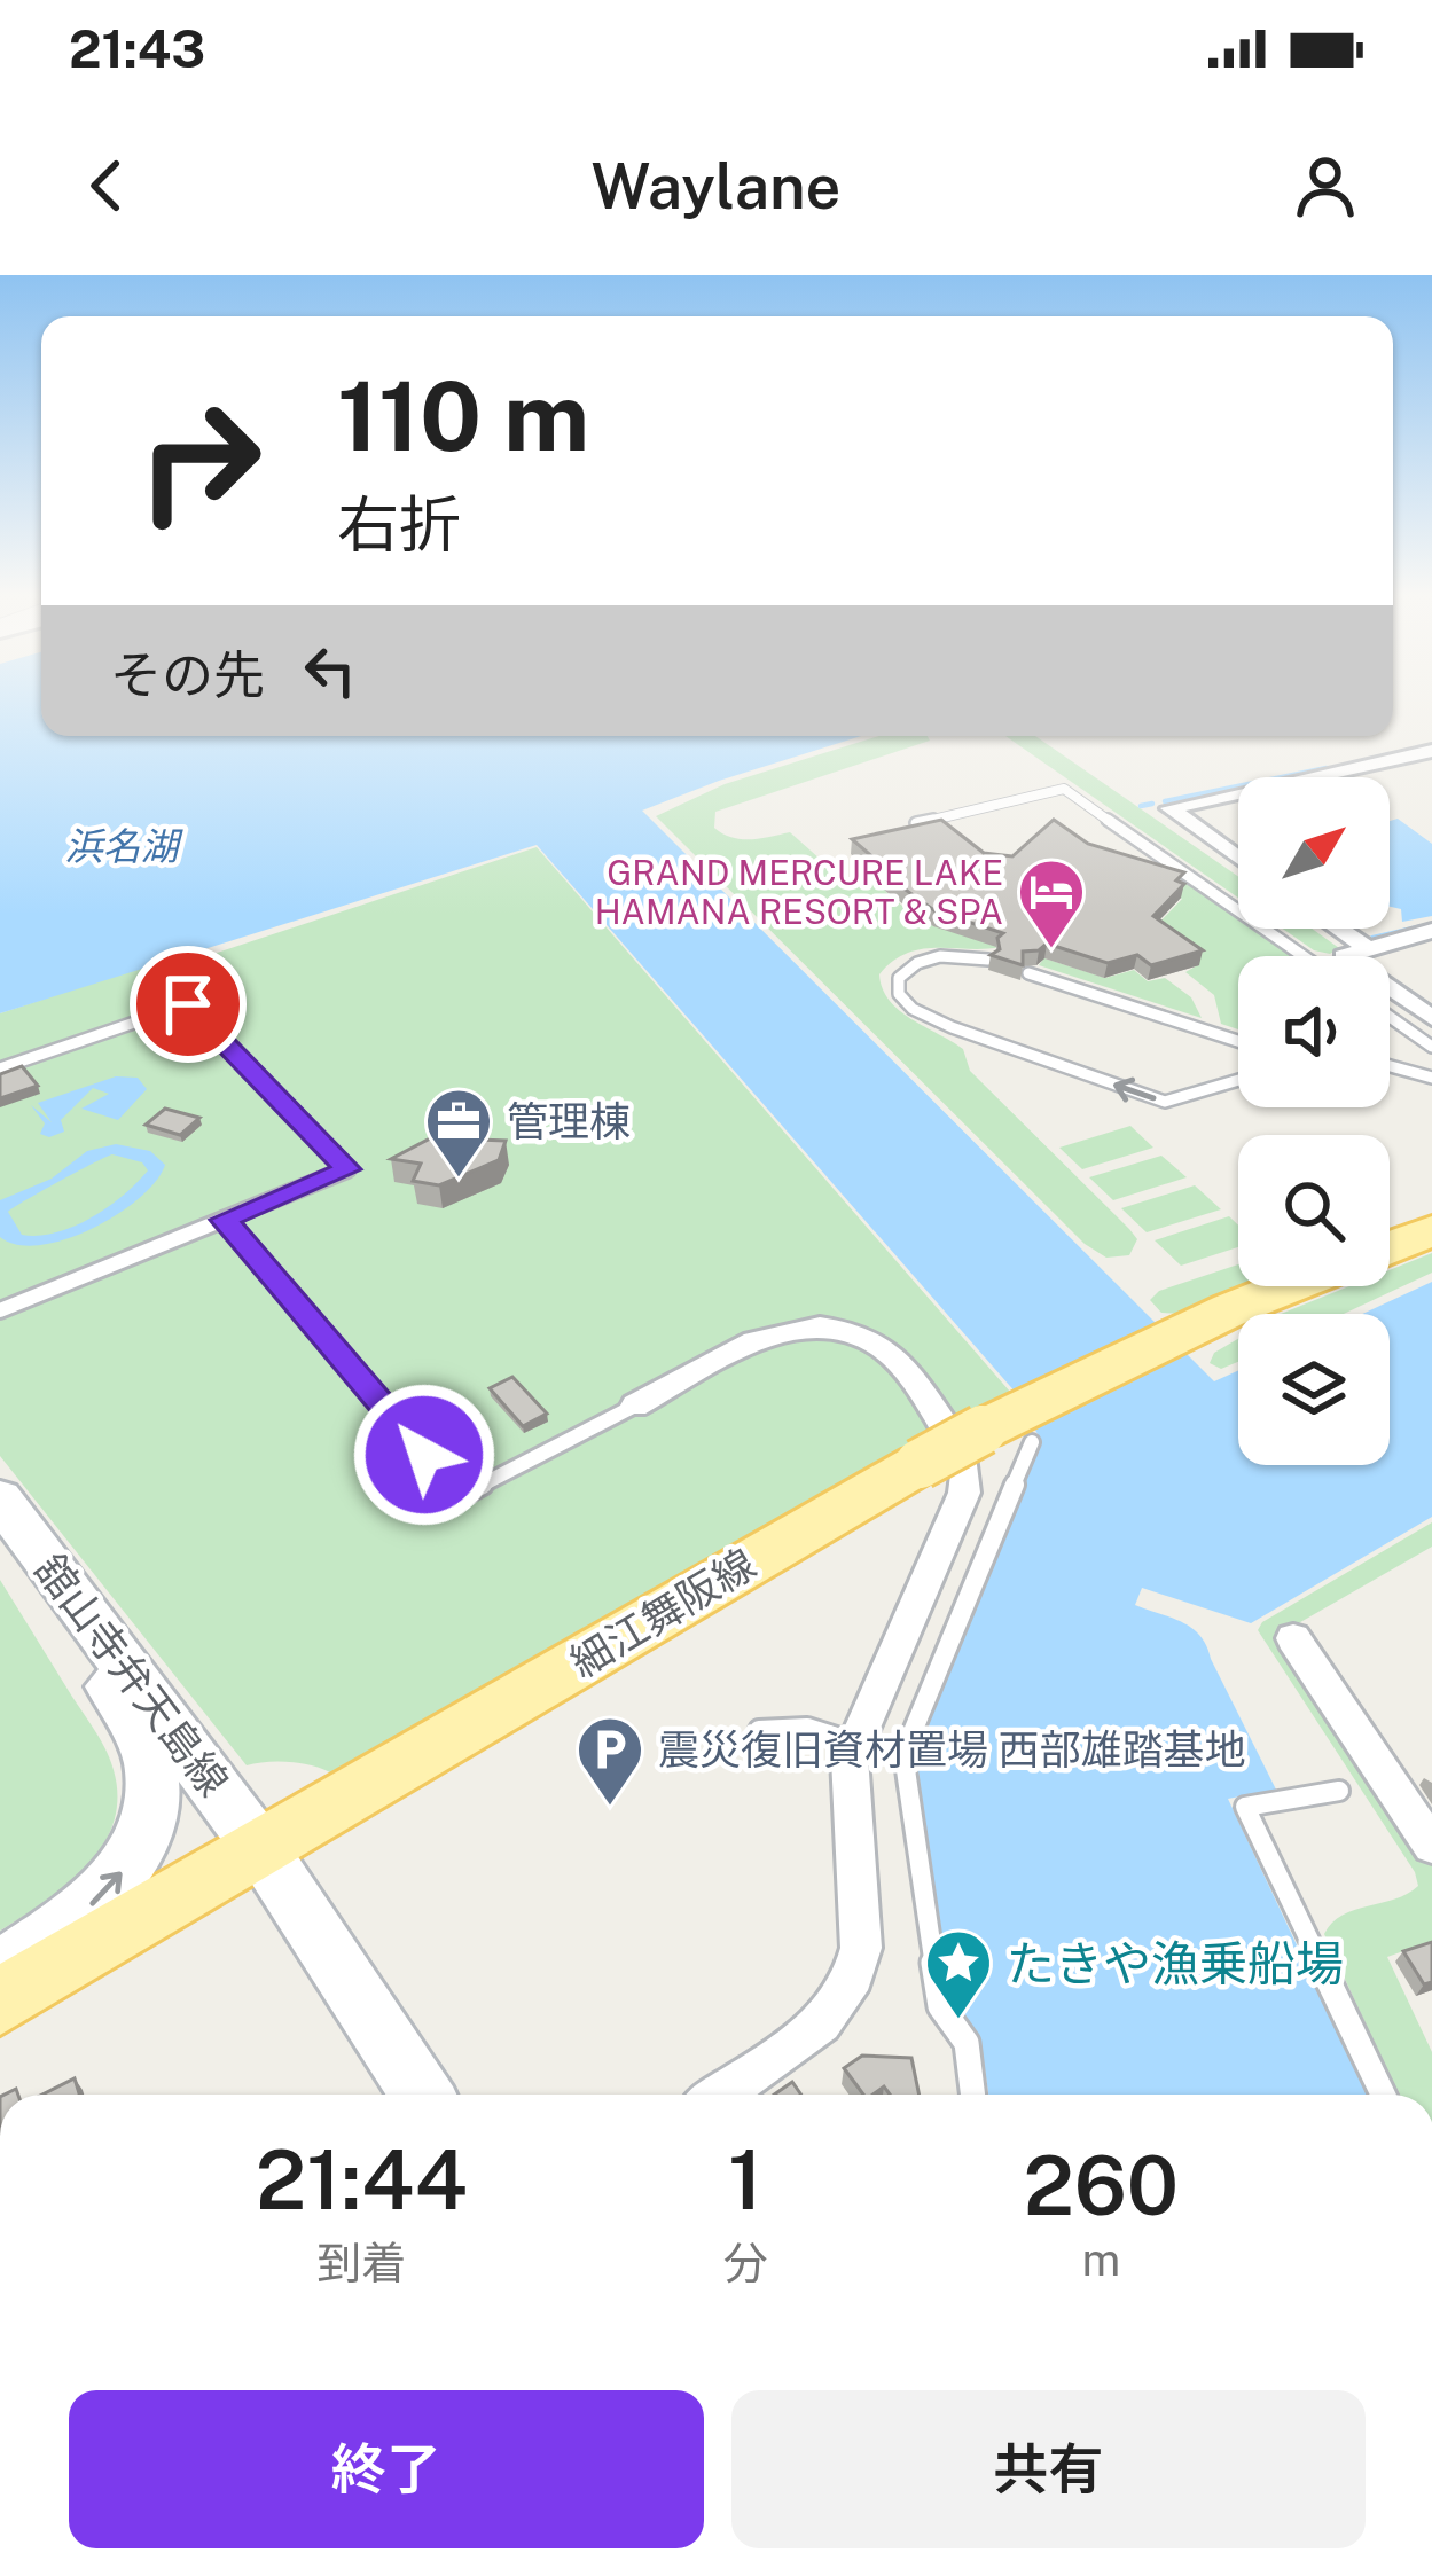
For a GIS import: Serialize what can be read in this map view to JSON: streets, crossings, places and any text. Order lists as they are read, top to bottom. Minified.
{"streets":{"main road":["細江舞阪線","舘山寺弁天島線"]},"crossings":[["細江舞阪線","舘山寺弁天島線"]],"water":["浜名湖"],"places":{"hotel":["GRAND MERCURE LAKE HAMANA RESORT & SPA"],"office":["管理棟"],"parking":["震災復旧資材置場 西部雄踏基地"],"place":["たきや漁乗船場"]},"north":"top right","page":{"status":"21:43","header":"Waylane","turn":["110 m","右折"],"then":"その先","eta":["21:44","到着","1","分","260","m"],"buttons":["終了","共有"]}}
